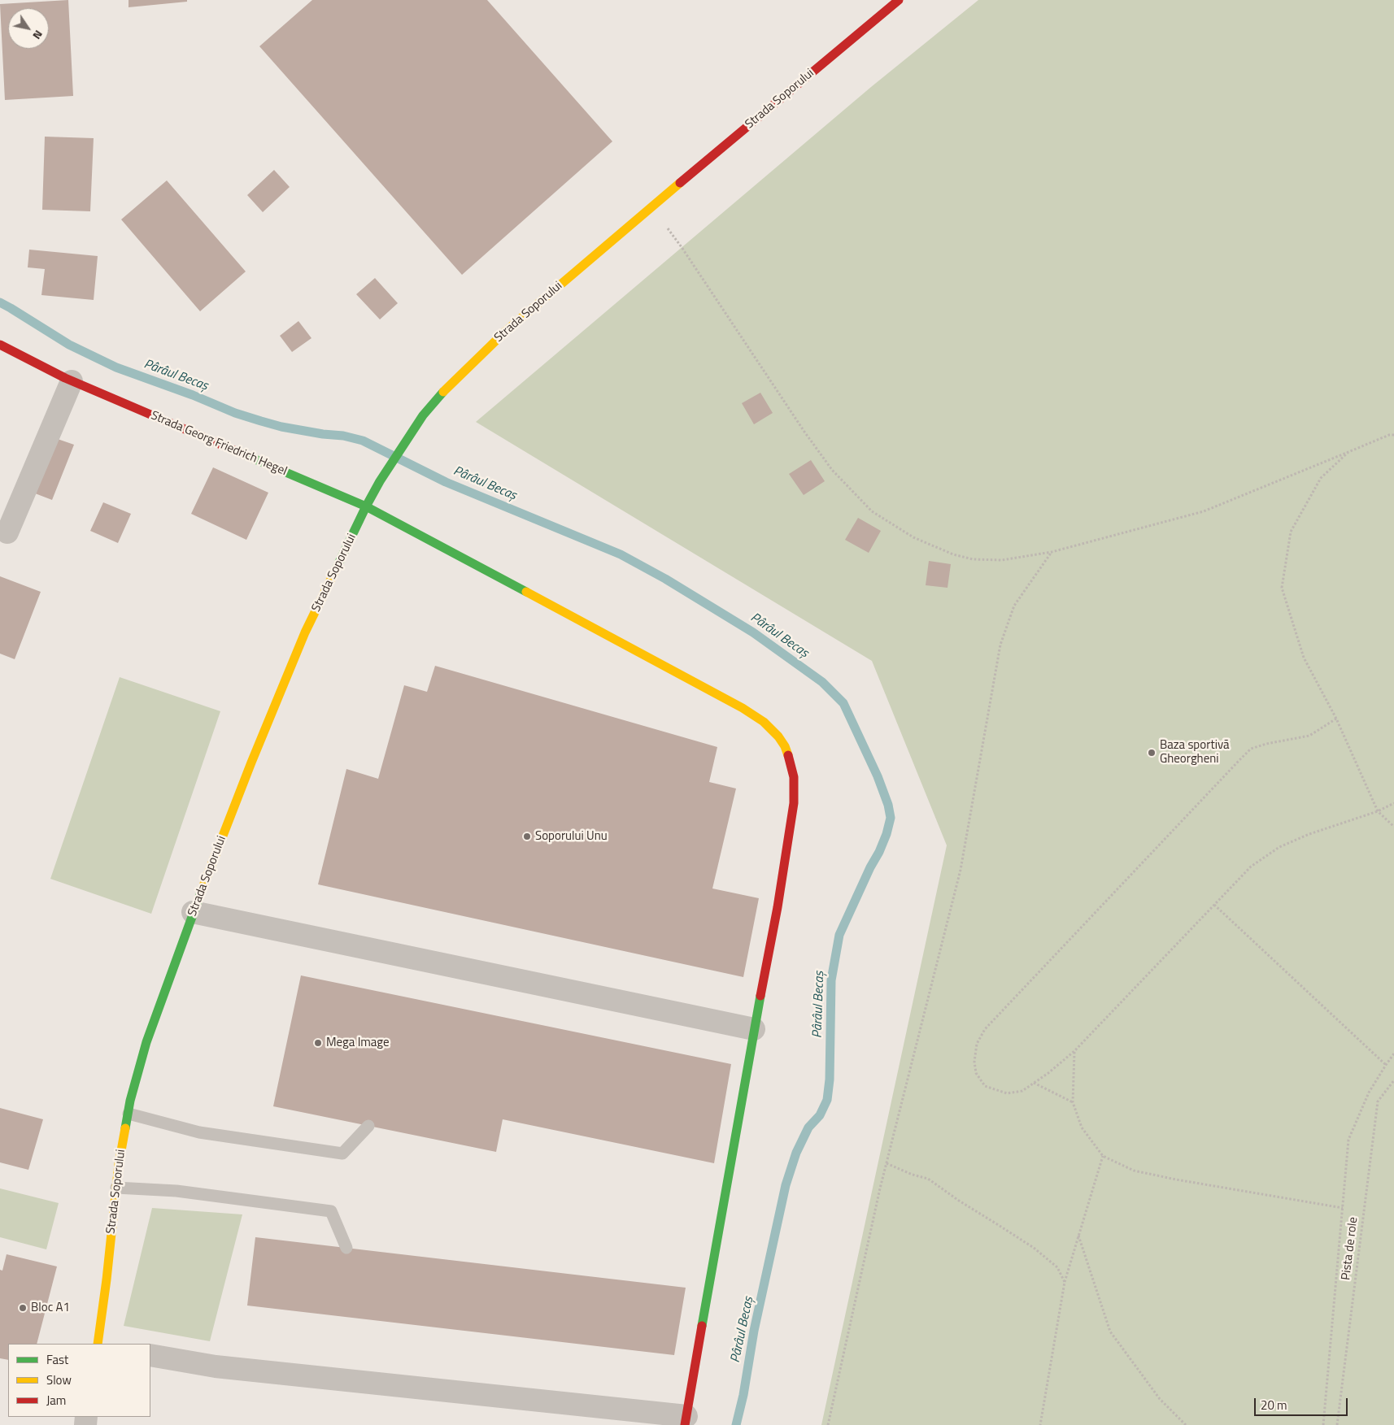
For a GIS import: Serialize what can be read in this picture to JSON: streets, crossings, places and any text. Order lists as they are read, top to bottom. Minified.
{"streets":{"street":["Strada Soporului","Strada Georg Friedrich Hegel"],"path":["Pista de role"]},"crossings":[["Strada Soporului","Strada Georg Friedrich Hegel"]],"water":["Pârâul Becaș"],"places":["Baza sportivă Gheorgheni","Soporului Unu","Mega Image","Bloc A1"],"legend":["Fast","Slow","Jam"],"scale_bar":"20 m","north":"bottom right"}
